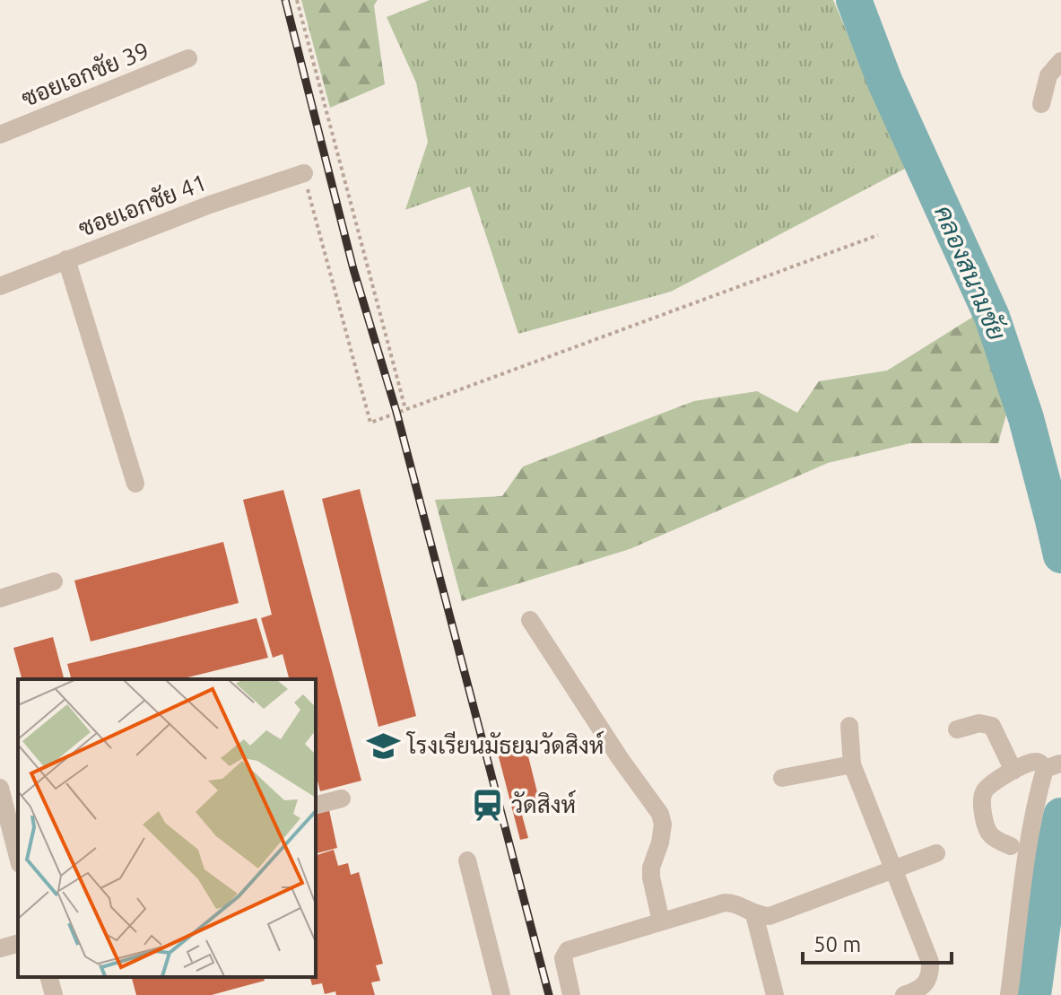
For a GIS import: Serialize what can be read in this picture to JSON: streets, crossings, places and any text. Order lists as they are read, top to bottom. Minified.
{"streets":{"street":["ซอยเอกชัย 39","ซอยเอกชัย 41"]},"water":["คลองสนามชัย"],"places":{"school or university":["โรงเรียนมัธยมวัดสิงห์"],"station":["วัดสิงห์"]},"scale_bar":"50 m"}
